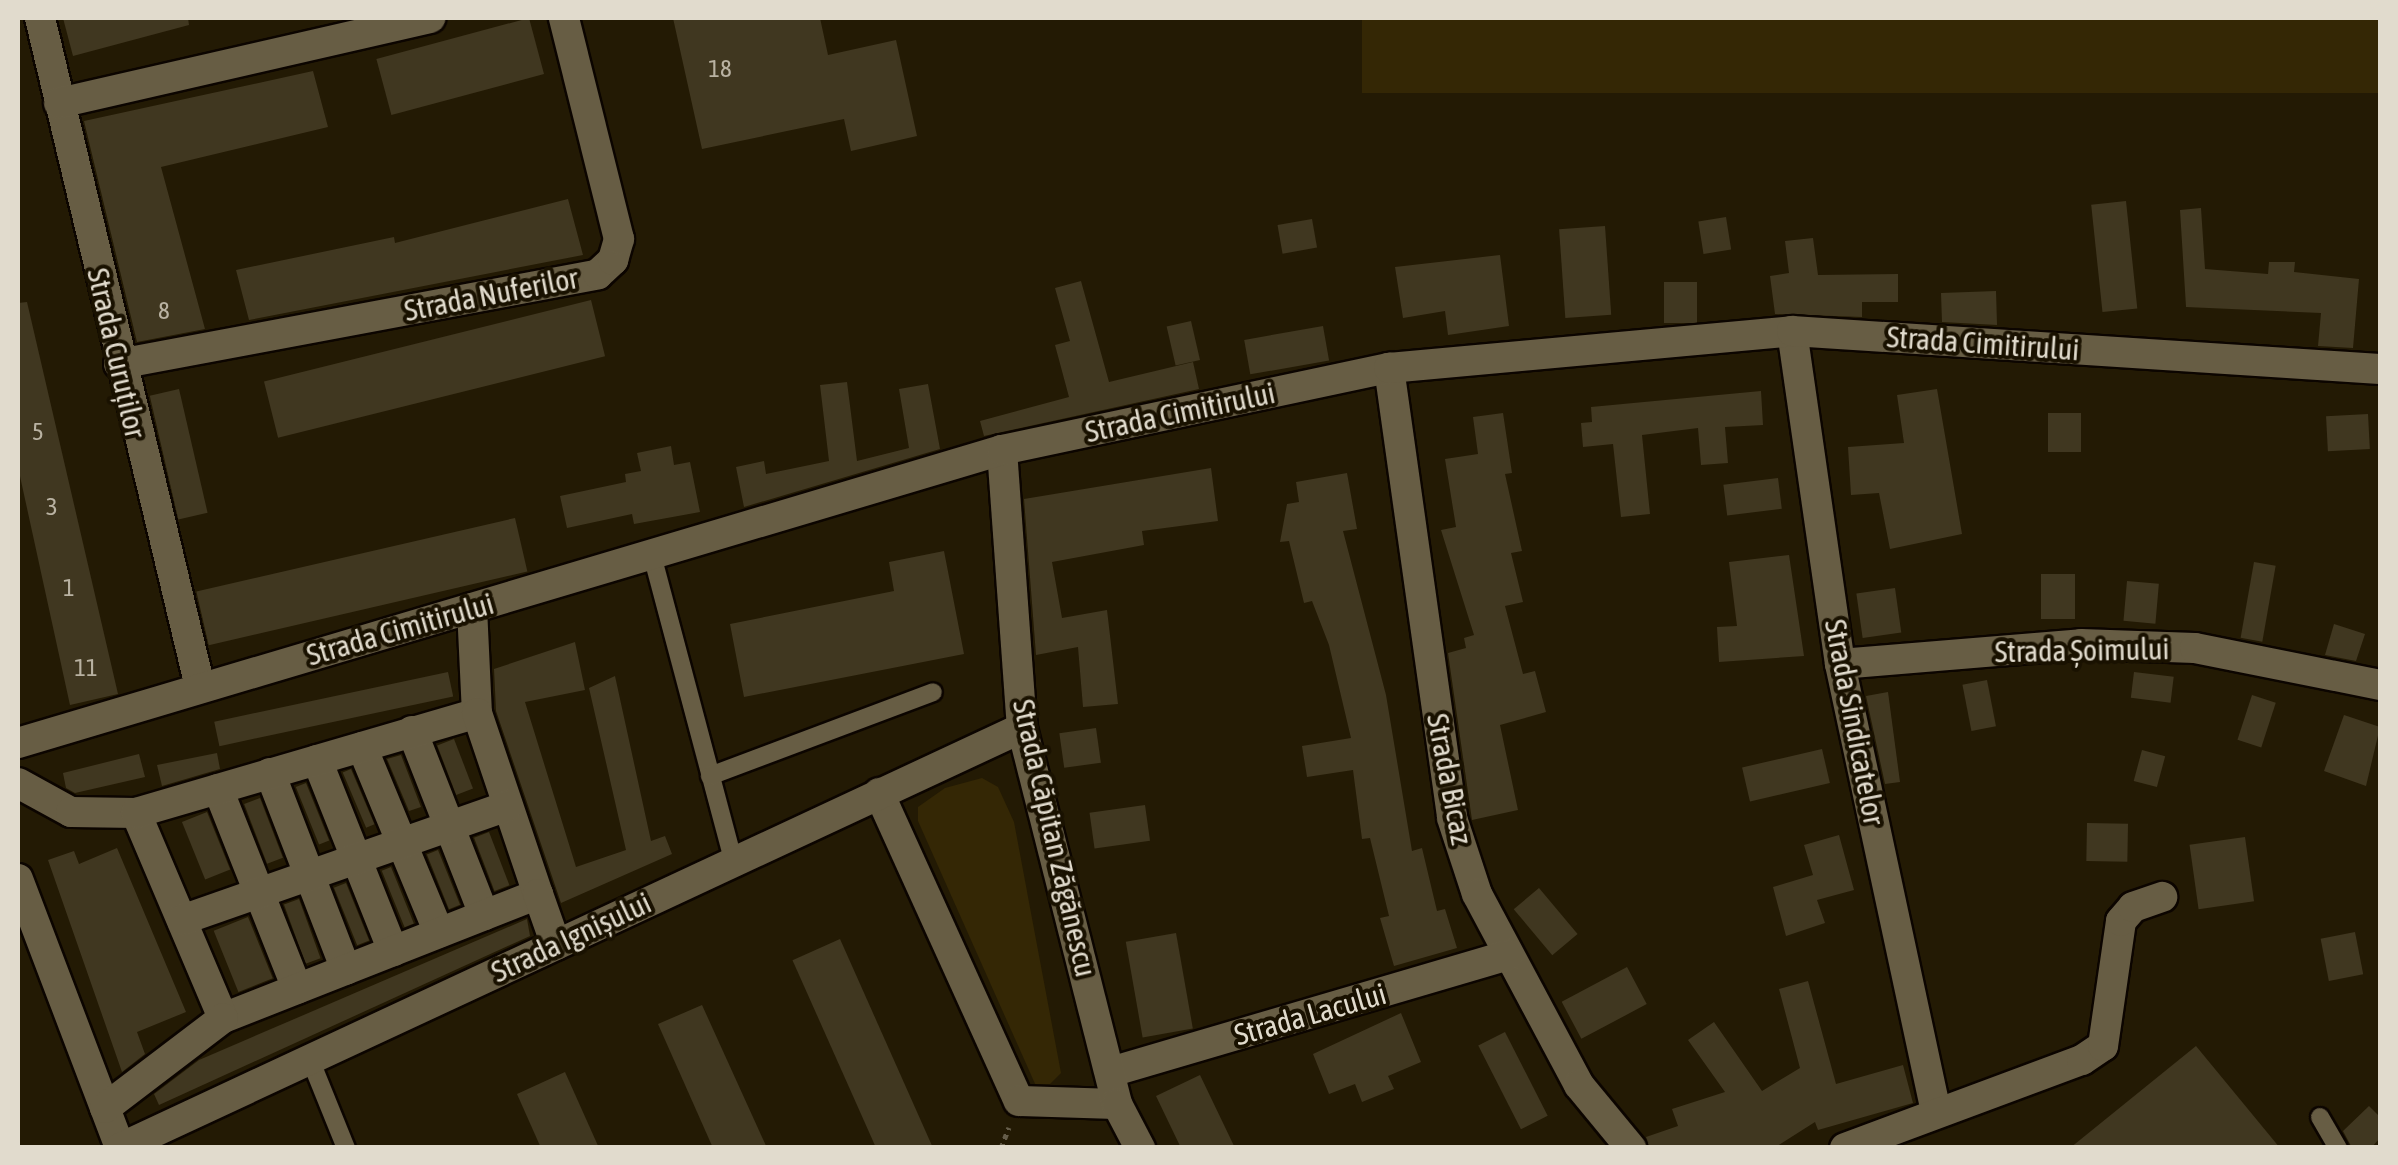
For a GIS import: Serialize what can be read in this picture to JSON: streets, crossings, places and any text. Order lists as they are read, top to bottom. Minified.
{"streets":{"street":["Strada Nuferilor","Strada Cimitirului","Strada Curuților","Strada Șoimului","Strada Sindicatelor","Strada Bicaz","Strada Căpitan Zăgănescu","Strada Ignișului","Strada Lacului"]},"crossings":[["Strada Nuferilor","Strada Curuților"],["Strada Cimitirului","Strada Curuților"],["Strada Cimitirului","Strada Sindicatelor"],["Strada Cimitirului","Strada Bicaz"],["Strada Cimitirului","Strada Căpitan Zăgănescu"],["Strada Șoimului","Strada Sindicatelor"],["Strada Bicaz","Strada Lacului"],["Strada Căpitan Zăgănescu","Strada Ignișului"],["Strada Căpitan Zăgănescu","Strada Lacului"]],"house_numbers":["18","8","5","3","1","11"]}
